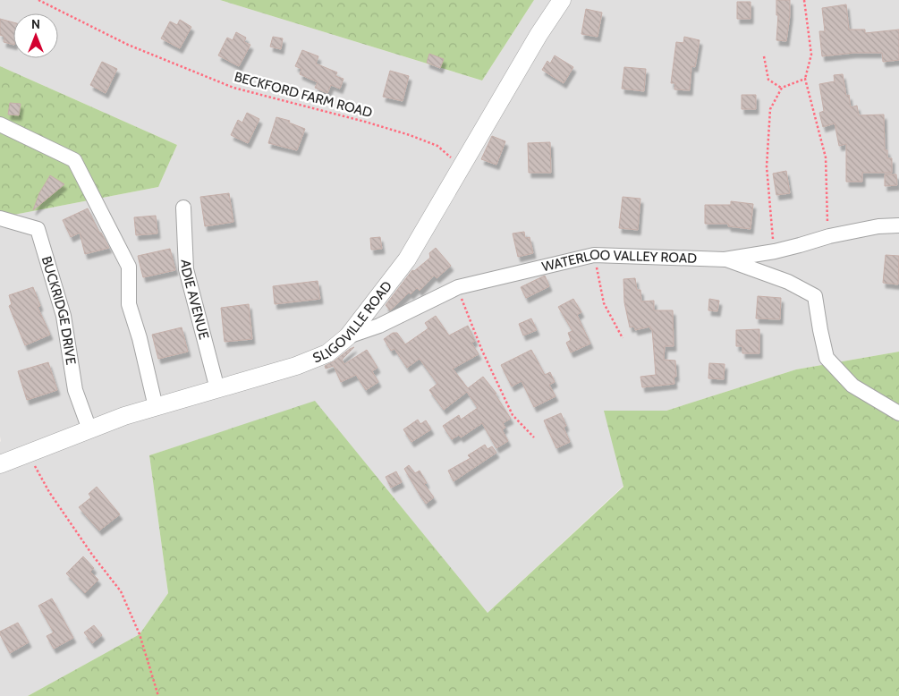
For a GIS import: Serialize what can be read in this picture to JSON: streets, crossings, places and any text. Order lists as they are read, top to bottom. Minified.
{"streets":{"street":["WATERLOO VALLEY ROAD","ADIE AVENUE","BUCKRIDGE DRIVE","SLIGOVILLE ROAD"],"path":["BECKFORD FARM ROAD"]},"crossings":[["BECKFORD FARM ROAD","SLIGOVILLE ROAD"],["WATERLOO VALLEY ROAD","SLIGOVILLE ROAD"],["ADIE AVENUE","SLIGOVILLE ROAD"],["BUCKRIDGE DRIVE","SLIGOVILLE ROAD"]],"north":"top"}
